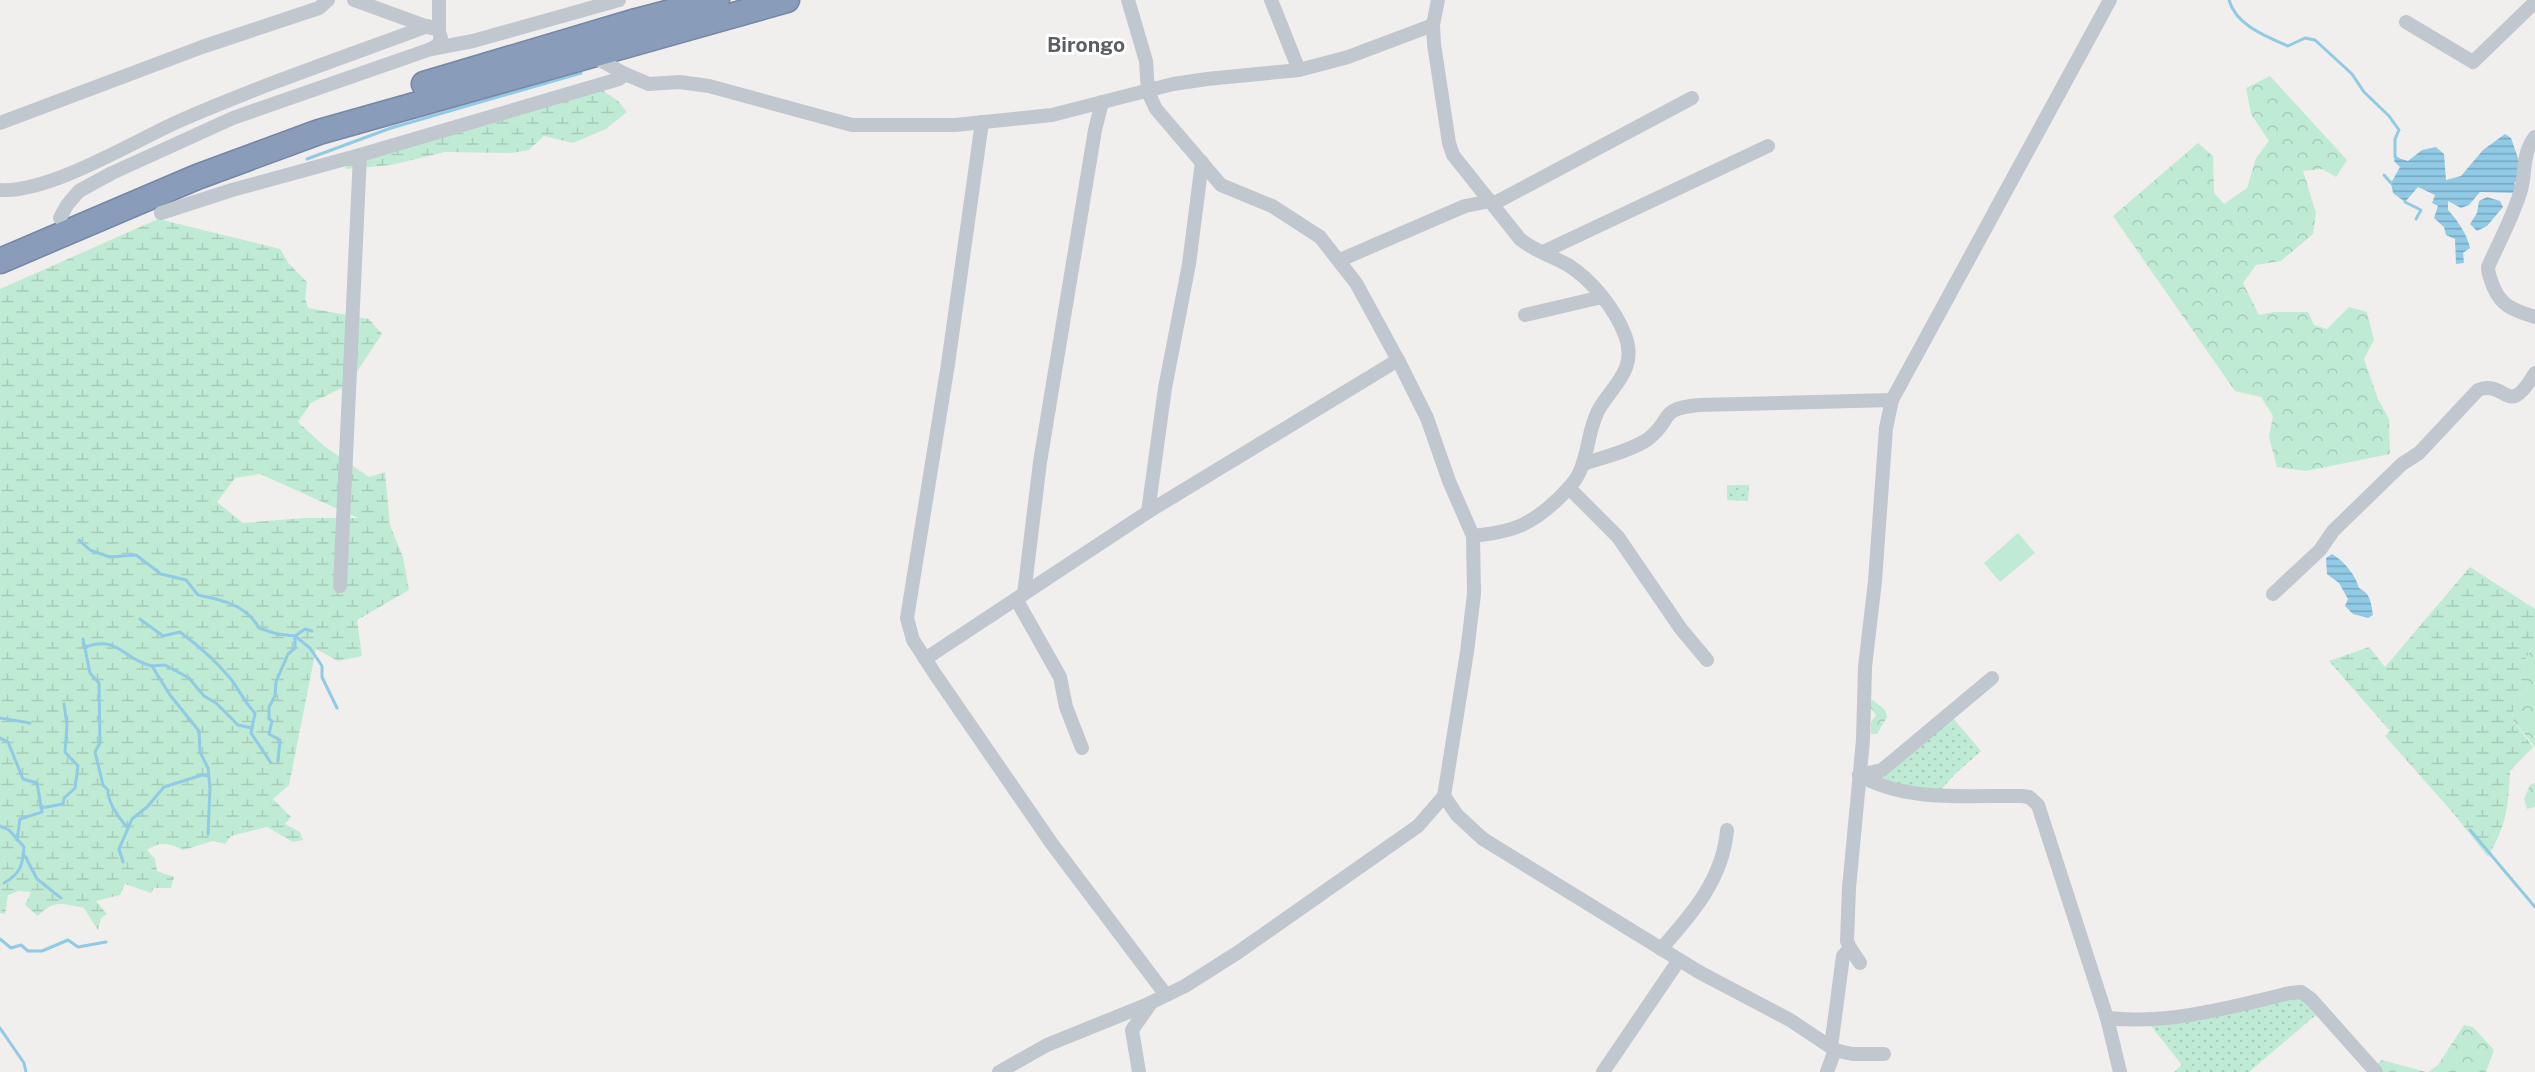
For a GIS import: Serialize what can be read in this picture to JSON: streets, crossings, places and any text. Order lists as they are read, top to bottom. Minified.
{"districts":["Birongo"]}
